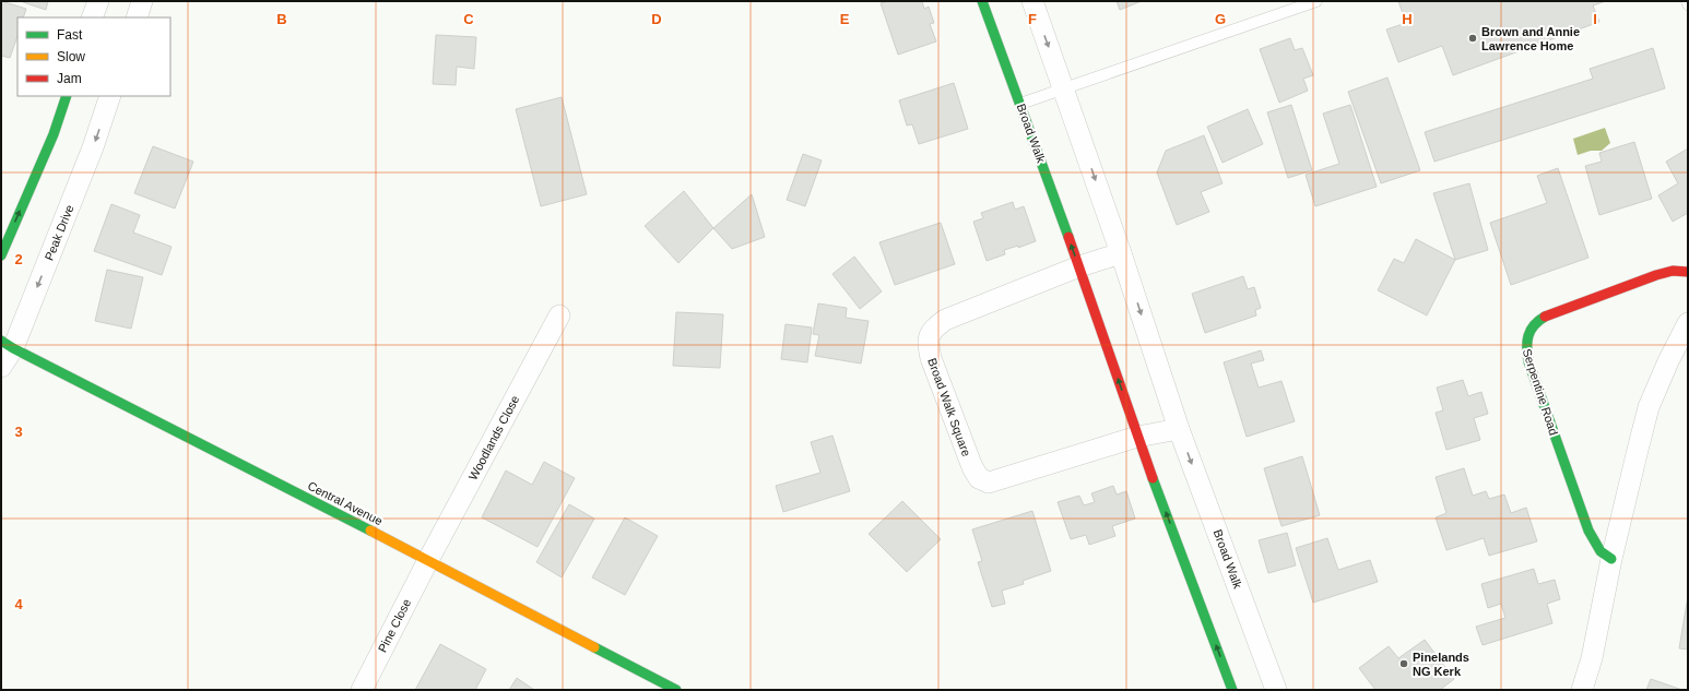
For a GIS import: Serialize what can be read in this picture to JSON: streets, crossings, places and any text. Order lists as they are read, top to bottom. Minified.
{"streets":{"street":["Broad Walk","Peak Drive","Serpentine Road","Broad Walk Square","Woodlands Close","Central Avenue","Pine Close"]},"crossings":[["Broad Walk","Broad Walk Square"],["Peak Drive","Central Avenue"],["Woodlands Close","Central Avenue"],["Woodlands Close","Pine Close"],["Central Avenue","Pine Close"]],"places":["Brown and Annie Lawrence Home","Pinelands NG Kerk"],"legend":["Fast","Slow","Jam"],"grid":{"columns":["B","C","D","E","F","G","H","I"],"rows":["2","3","4"]}}
